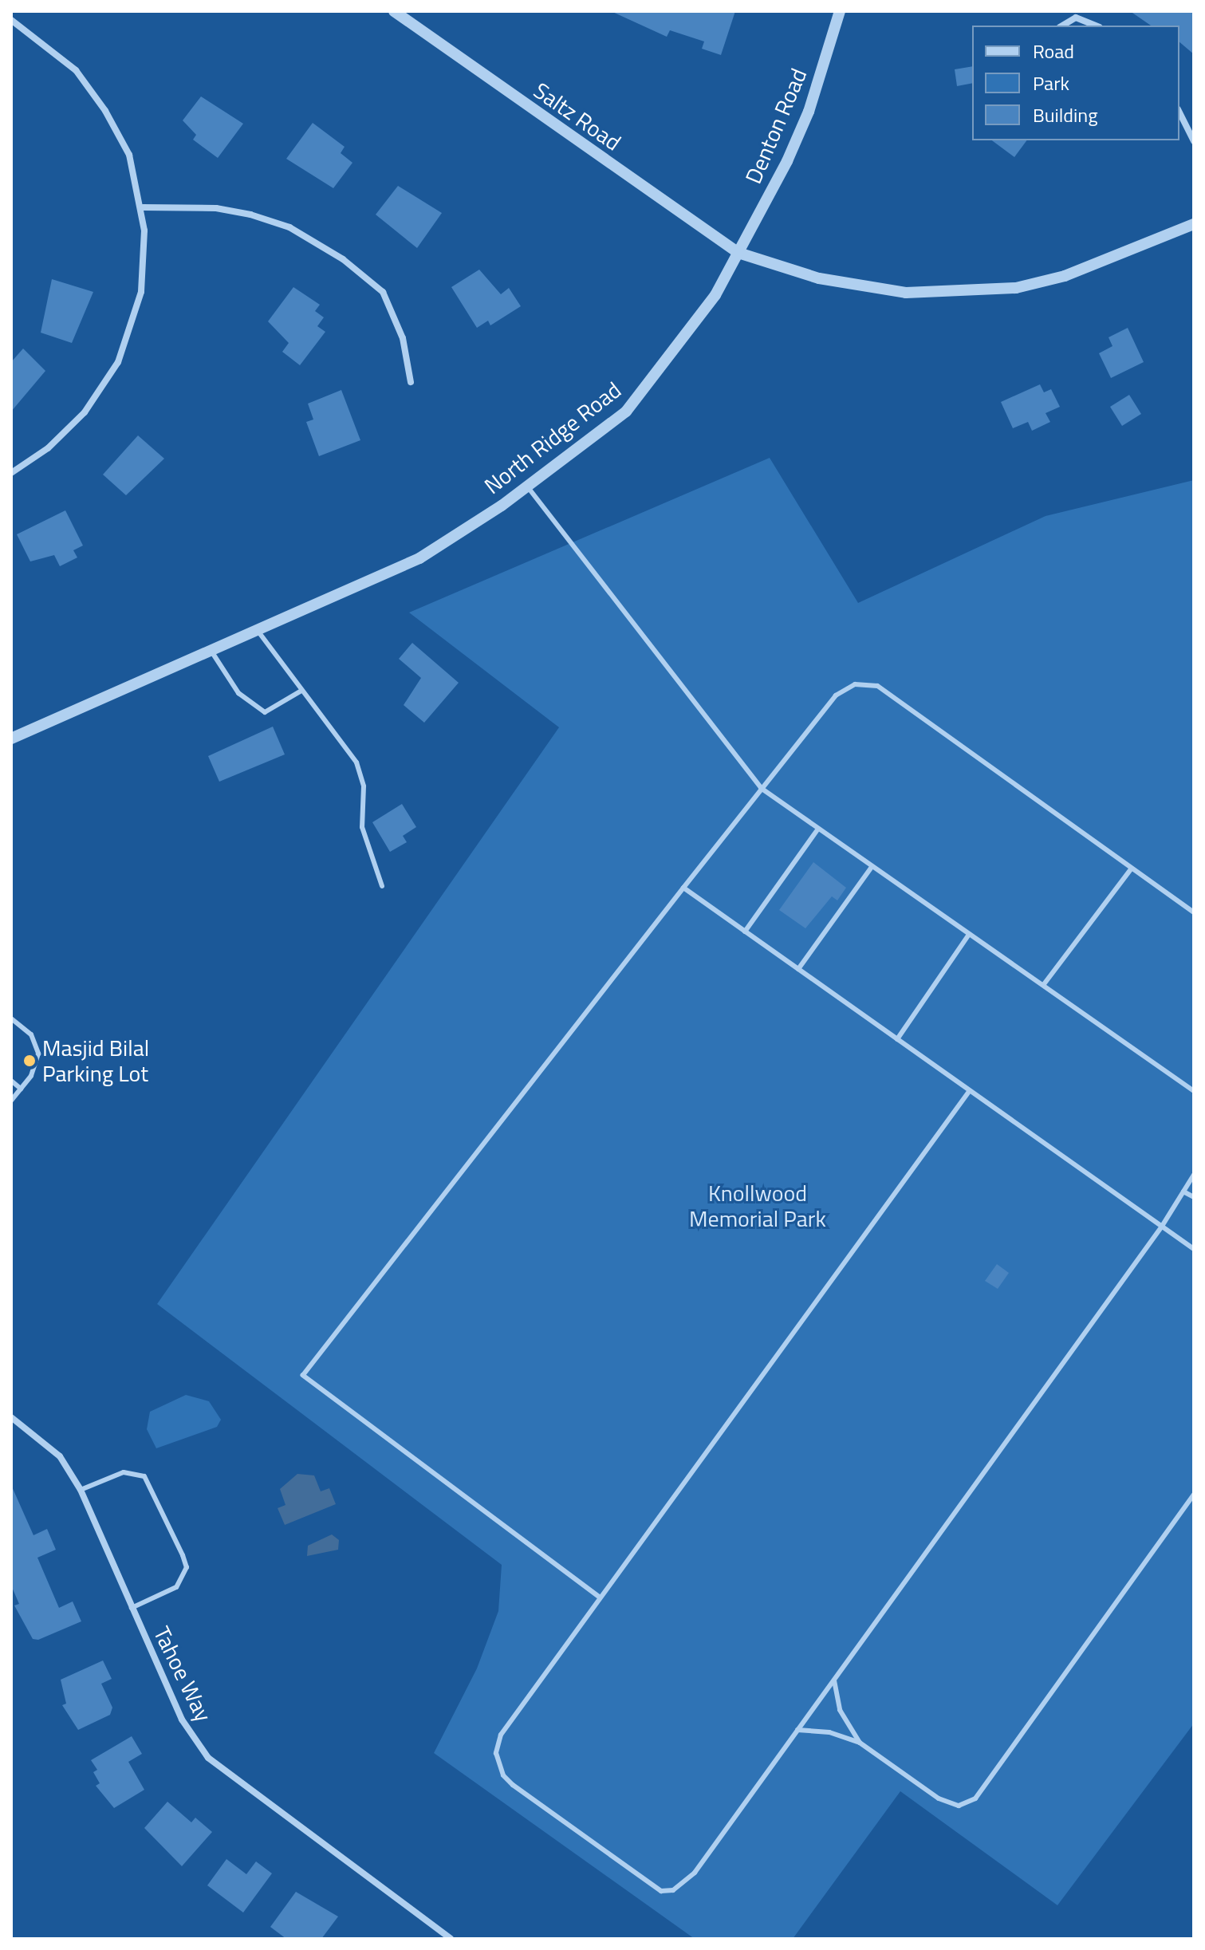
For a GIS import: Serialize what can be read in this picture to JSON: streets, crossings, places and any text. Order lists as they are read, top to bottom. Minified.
{"streets":{"street":["Saltz Road","Denton Road","North Ridge Road","Tahoe Way"]},"crossings":[["Saltz Road","Denton Road"],["Saltz Road","North Ridge Road"],["Denton Road","North Ridge Road"]],"parks":["Knollwood Memorial Park"],"places":["Masjid Bilal Parking Lot"],"legend":["Road","Park","Building"]}
